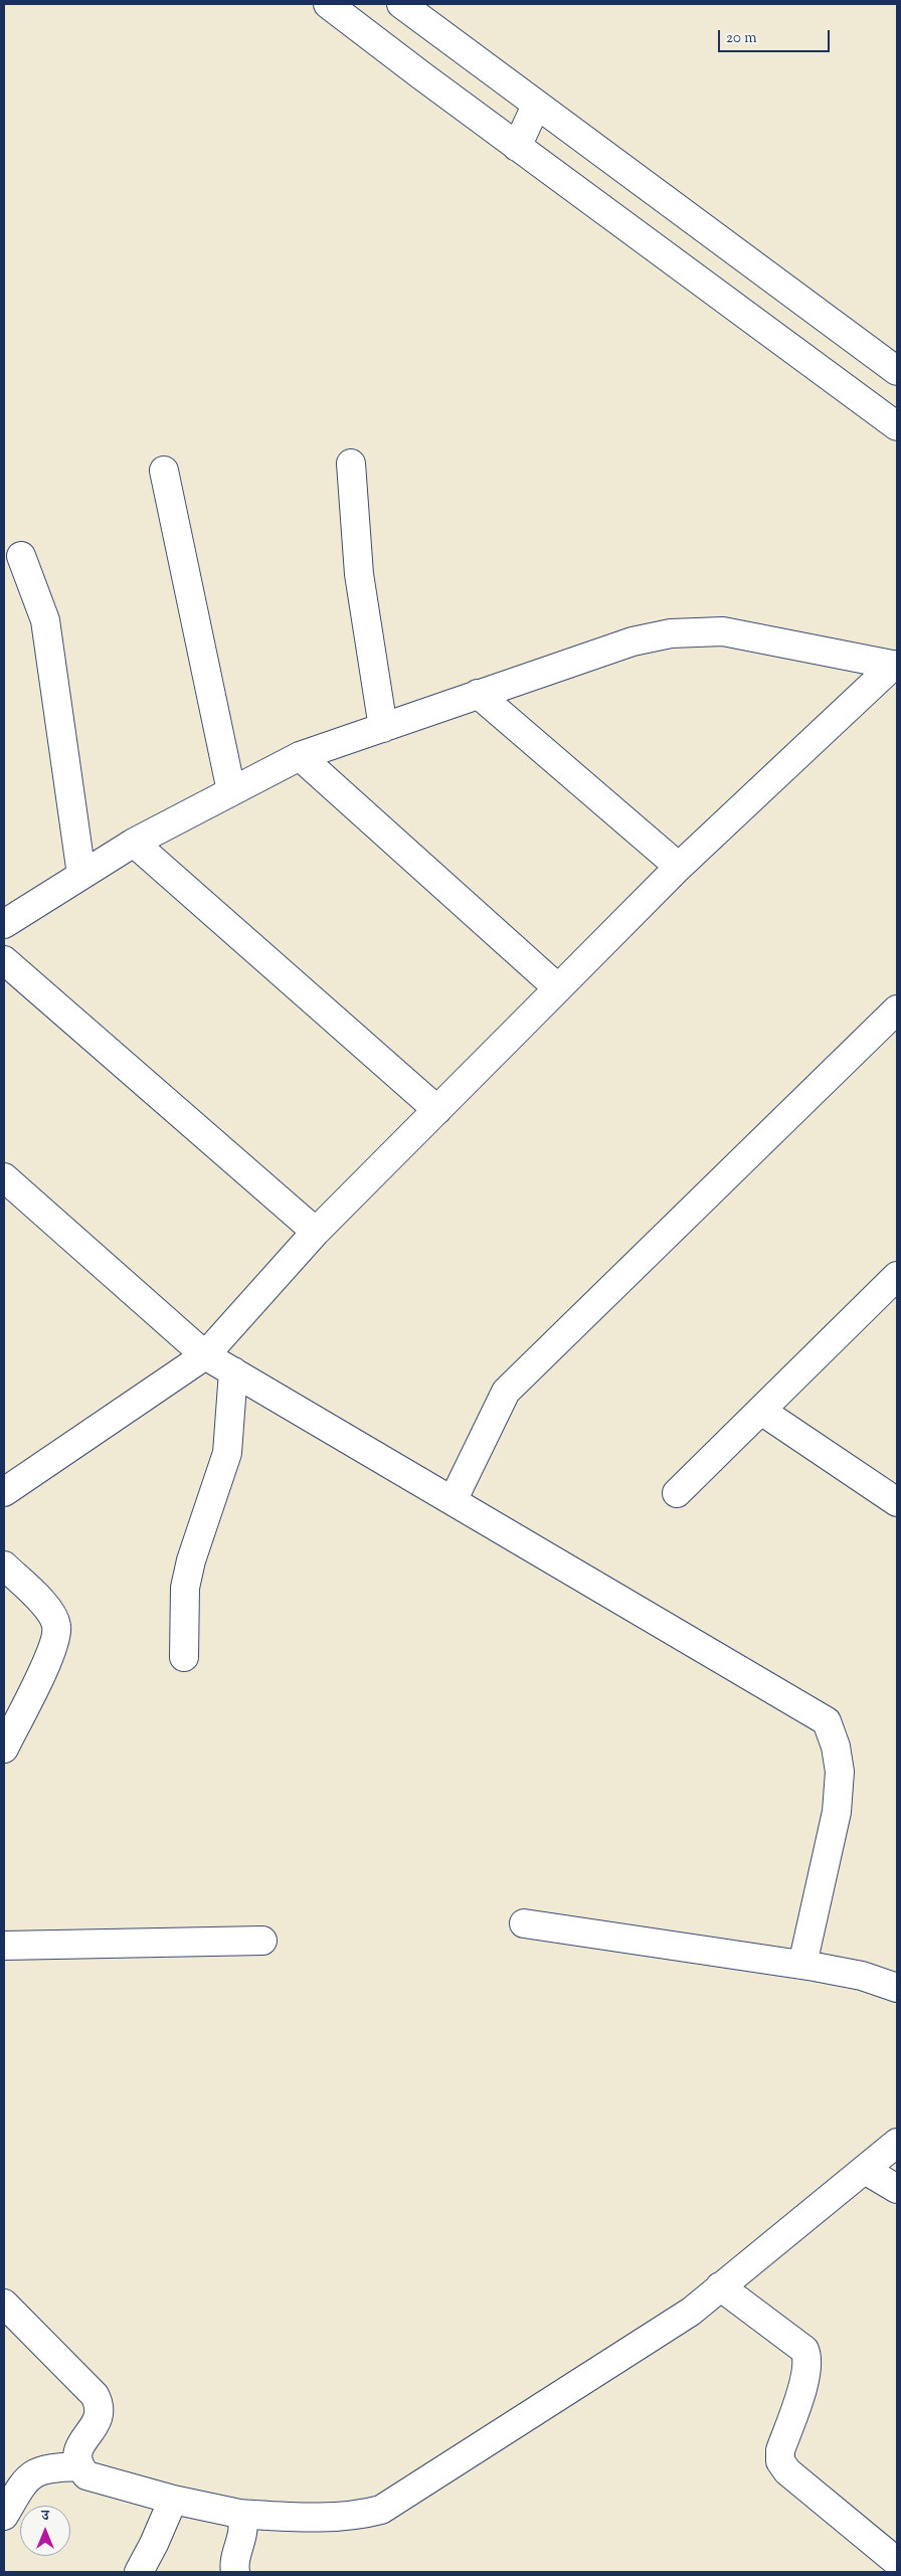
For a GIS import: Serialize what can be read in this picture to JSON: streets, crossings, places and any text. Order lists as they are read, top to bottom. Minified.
{"scale_bar":"20 m","north":"top"}
